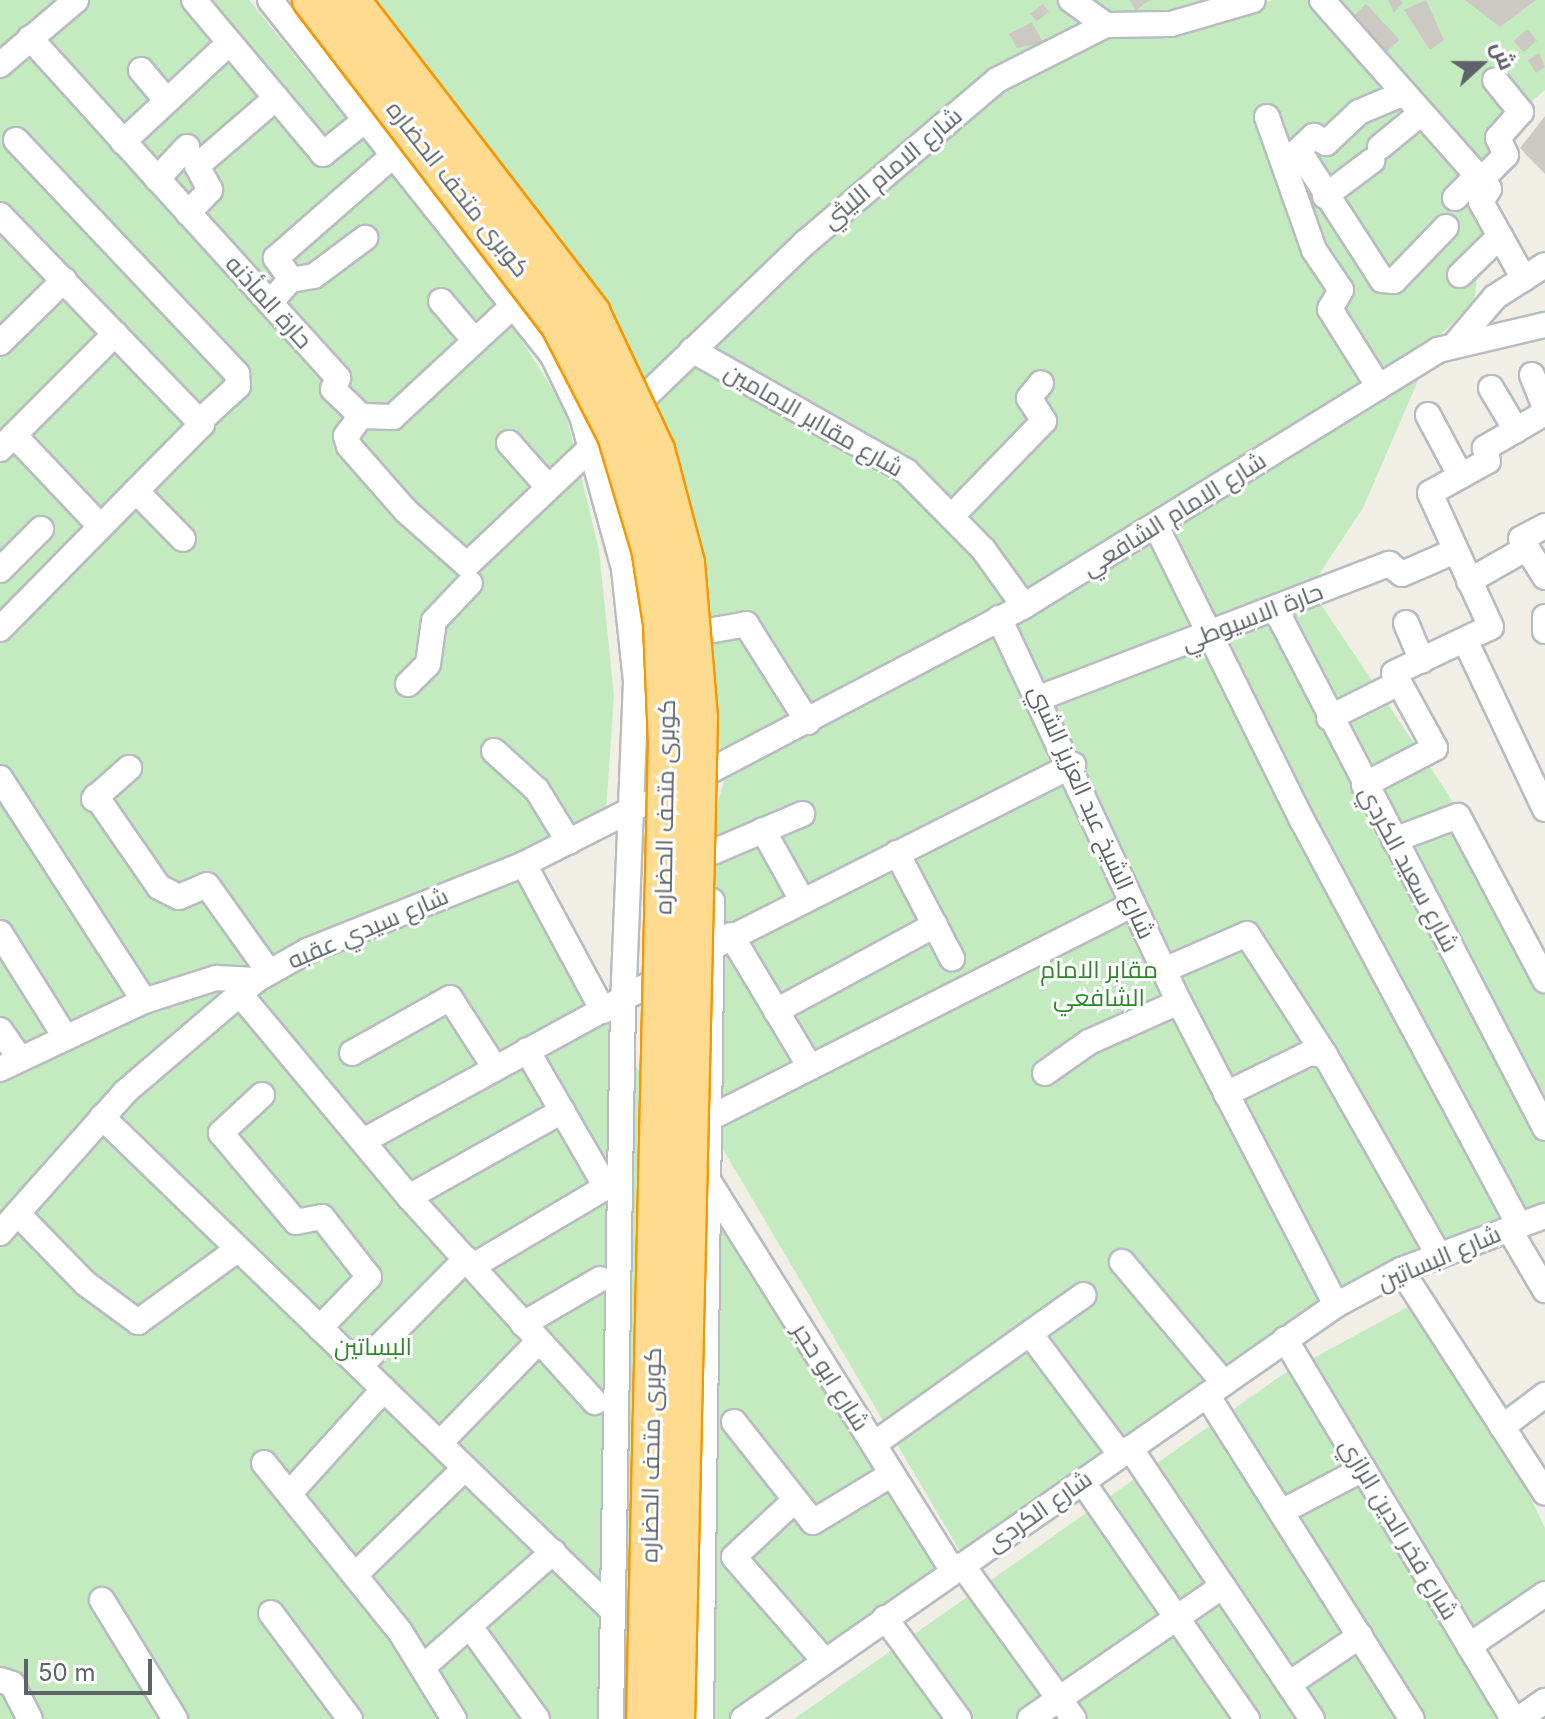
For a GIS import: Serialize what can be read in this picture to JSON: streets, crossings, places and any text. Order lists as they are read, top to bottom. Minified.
{"streets":{"highway":["كوبرى متحف الحضاره"],"street":["شارع الامام الليثي","حارة المأذنه","شارع مقاابر الامامين","شارع الامام الشافعي","حارة الاسيوطي","شارع الشيخ عبد العزيز الشبي","شارع سعيد الكردي","شارع سيدي عقبه","شارع البساتين","شارع ابو حجر","شارع الكردى","شارع فخر الدين الرازي"]},"crossings":[["شارع الامام الليثي","شارع مقاابر الامامين"],["شارع مقاابر الامامين","شارع الامام الشافعي"],["شارع الامام الشافعي","شارع الشيخ عبد العزيز الشبي"],["شارع الامام الشافعي","شارع سيدي عقبه"],["حارة الاسيوطي","شارع الشيخ عبد العزيز الشبي"],["حارة الاسيوطي","شارع سعيد الكردي"],["شارع الشيخ عبد العزيز الشبي","شارع البساتين"],["شارع الشيخ عبد العزيز الشبي","شارع الكردى"],["شارع البساتين","شارع الكردى"],["شارع ابو حجر","شارع الكردى"],["شارع الكردى","شارع فخر الدين الرازي"]],"parks":["مقابر الامام الشافعي","البساتين"],"scale_bar":"50 m","north":"right"}
